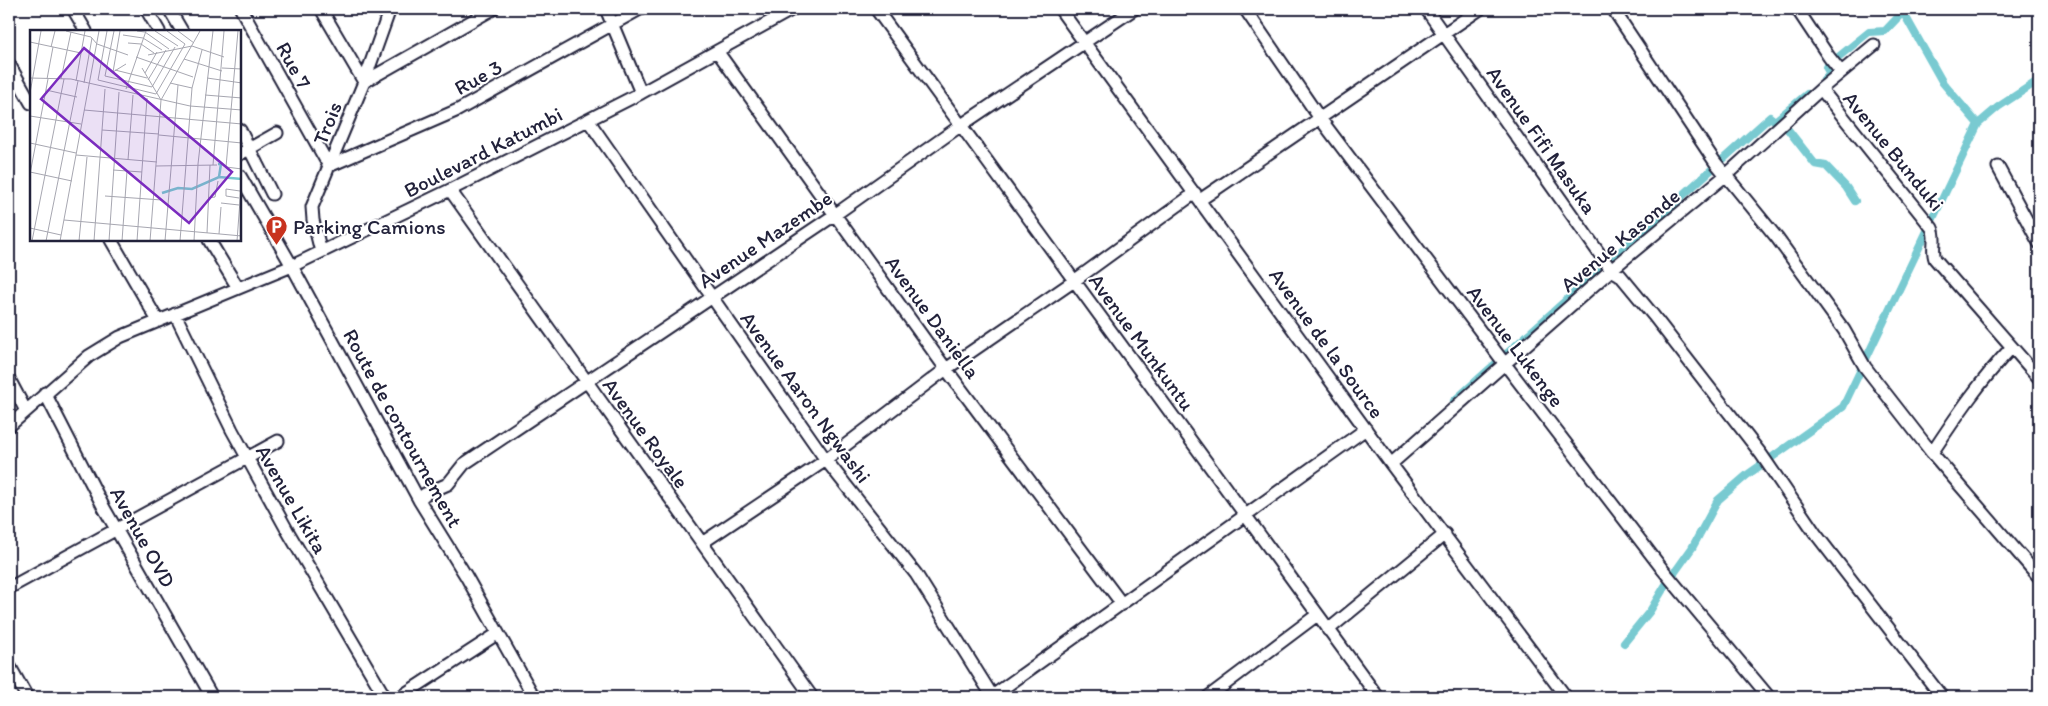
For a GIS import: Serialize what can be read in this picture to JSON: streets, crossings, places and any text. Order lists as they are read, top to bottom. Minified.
{"streets":{"street":["Rue 7","Rue 3","Trois","Avenue Fifi Masuka","Avenue Bunduki","Boulevard Katumbi","Avenue Mazembe","Avenue Kasonde","Avenue Daniella","Avenue Munkuntu","Avenue de la Source","Avenue Lukenge","Avenue Aaron Ngwashi","Route de contournement","Avenue Royale","Avenue Likita","Avenue OVD"]},"crossings":[["Rue 7","Rue 3"],["Rue 7","Trois"],["Rue 3","Trois"],["Trois","Boulevard Katumbi"],["Avenue Fifi Masuka","Avenue Kasonde"],["Avenue Bunduki","Avenue Kasonde"],["Boulevard Katumbi","Avenue Daniella"],["Boulevard Katumbi","Avenue Aaron Ngwashi"],["Boulevard Katumbi","Route de contournement"],["Boulevard Katumbi","Avenue Royale"],["Boulevard Katumbi","Avenue Likita"],["Boulevard Katumbi","Avenue OVD"],["Avenue Mazembe","Avenue Daniella"],["Avenue Mazembe","Avenue Munkuntu"],["Avenue Mazembe","Avenue de la Source"],["Avenue Mazembe","Avenue Aaron Ngwashi"],["Avenue Mazembe","Route de contournement"],["Avenue Mazembe","Avenue Royale"],["Avenue Kasonde","Avenue de la Source"],["Avenue Kasonde","Avenue Lukenge"]],"places":{"parking":["Parking Camions"]}}
